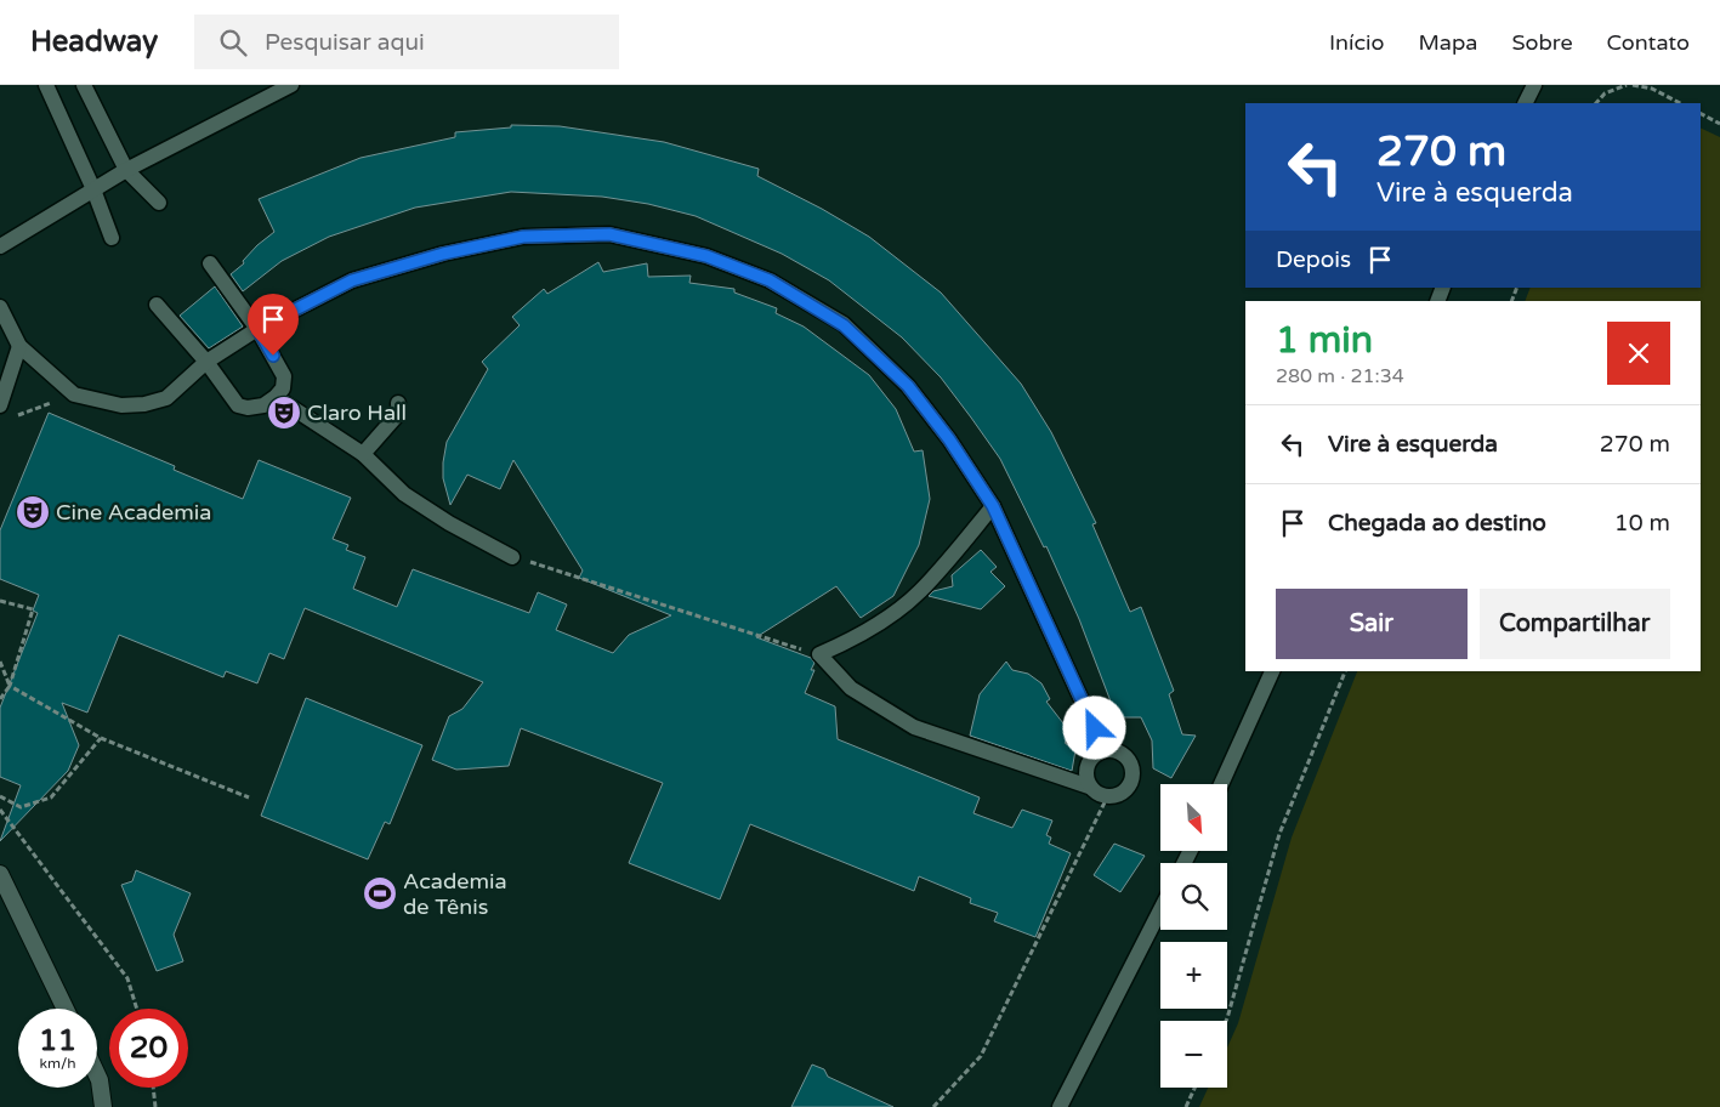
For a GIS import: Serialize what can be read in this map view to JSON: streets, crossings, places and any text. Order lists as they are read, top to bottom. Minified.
{"places":{"theatre":["Claro Hall","Cine Academia"],"sports":["Academia de Tênis"]},"north":"bottom right","page":{"header":"Headway","search":"Pesquisar aqui","nav":["Início","Mapa","Sobre","Contato"],"turn":["270 m","Vire à esquerda"],"then":"Depois","heading":["1 min","280 m · 21:34"],"list":[{"name":"Vire à esquerda","value":"270 m"},{"name":"Chegada ao destino","value":"10 m"}],"buttons":["Sair","Compartilhar"],"map_buttons":["+","−"],"speed":"11 km/h","limit":"20"}}
